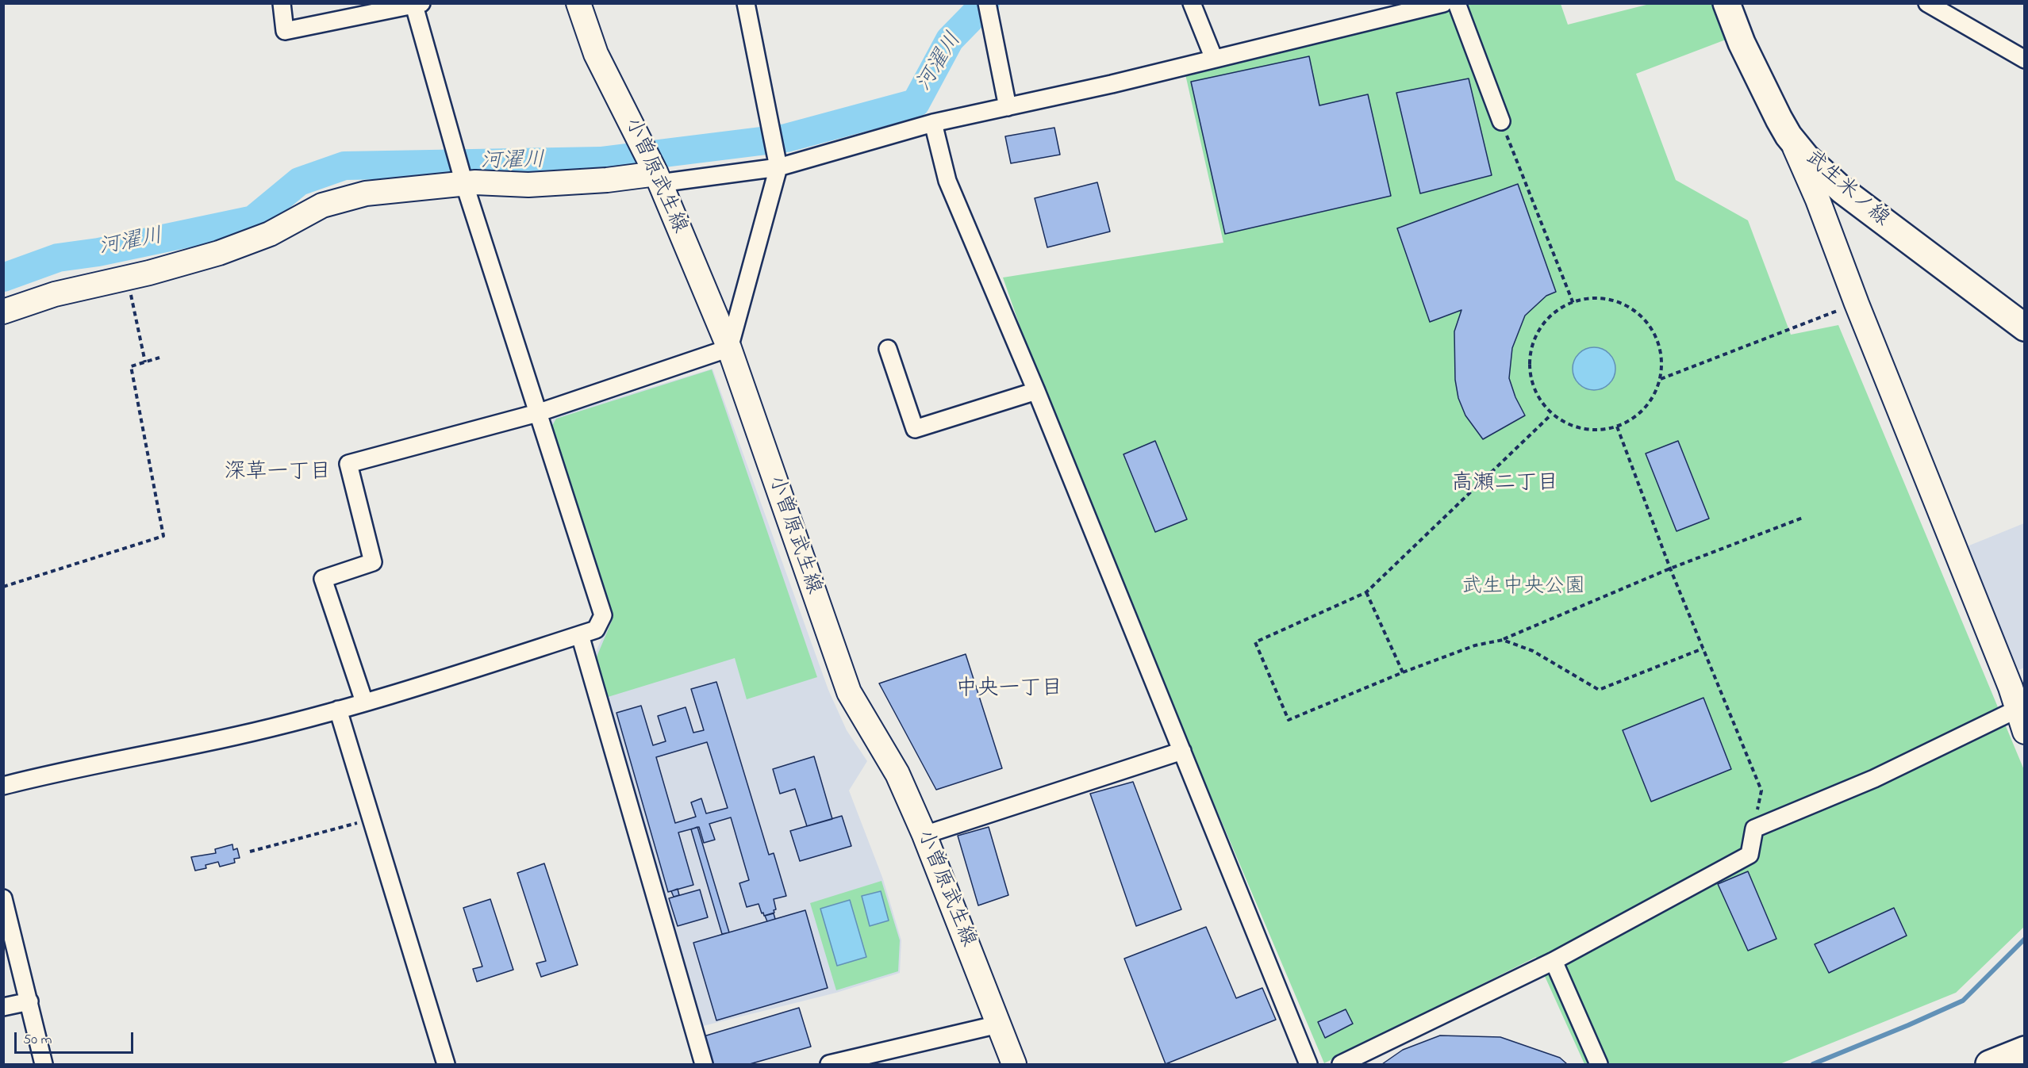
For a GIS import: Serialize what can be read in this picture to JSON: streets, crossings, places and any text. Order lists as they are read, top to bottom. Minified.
{"streets":{"main road":["武生米ノ線"],"street":["小曽原武生線"]},"districts":["深草一丁目","高瀬二丁目","中央一丁目"],"water":["河濯川"],"parks":["武生中央公園"],"scale_bar":"50 m"}
